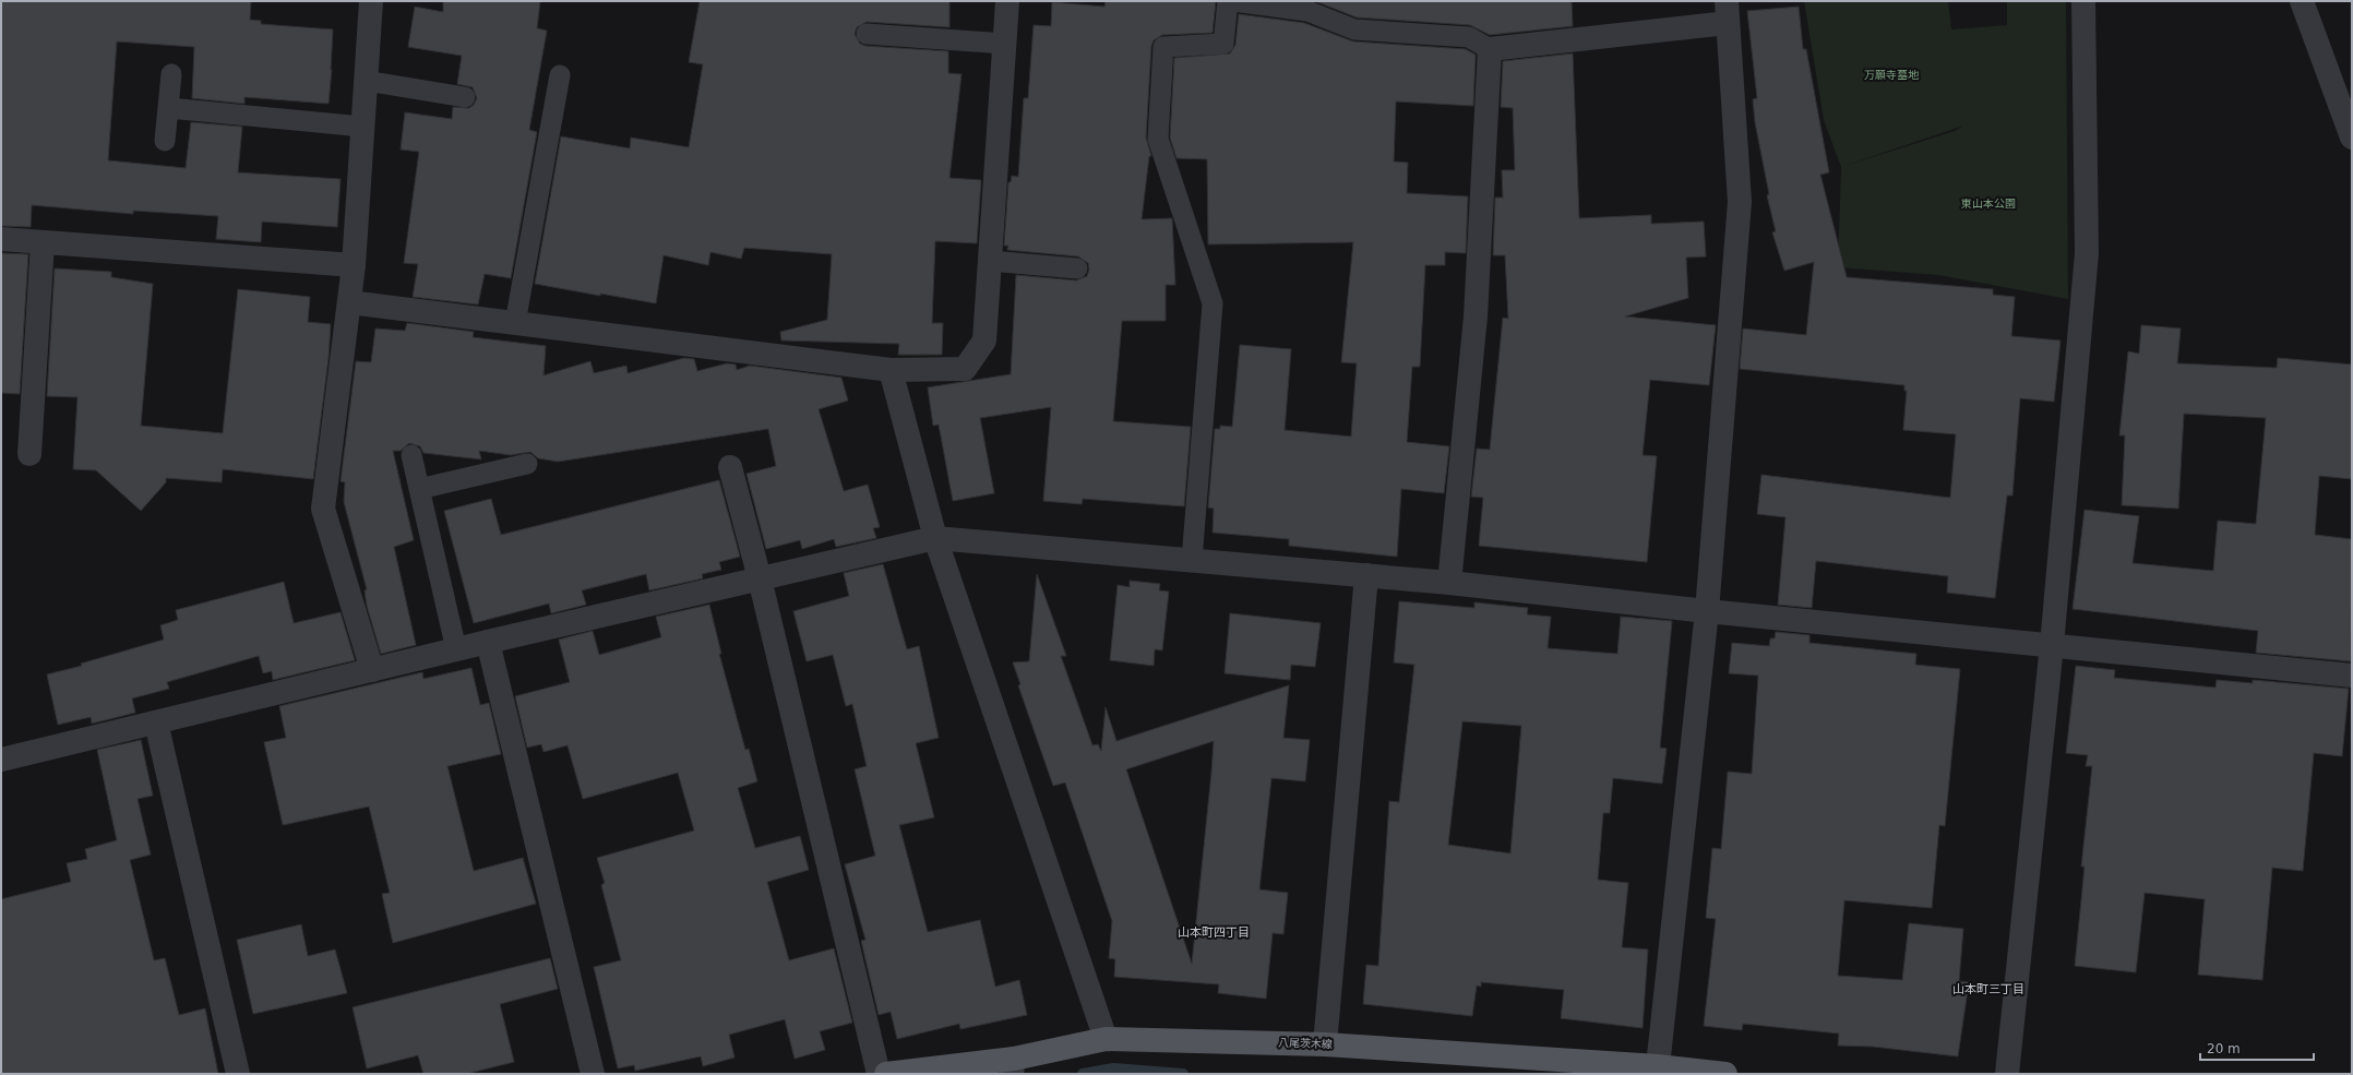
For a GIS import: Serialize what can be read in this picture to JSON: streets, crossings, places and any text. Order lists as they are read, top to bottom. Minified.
{"streets":{"main road":["八尾茨木線"]},"districts":["山本町四丁目","山本町三丁目"],"parks":["万願寺墓地","東山本公園"],"scale_bar":"20 m"}
